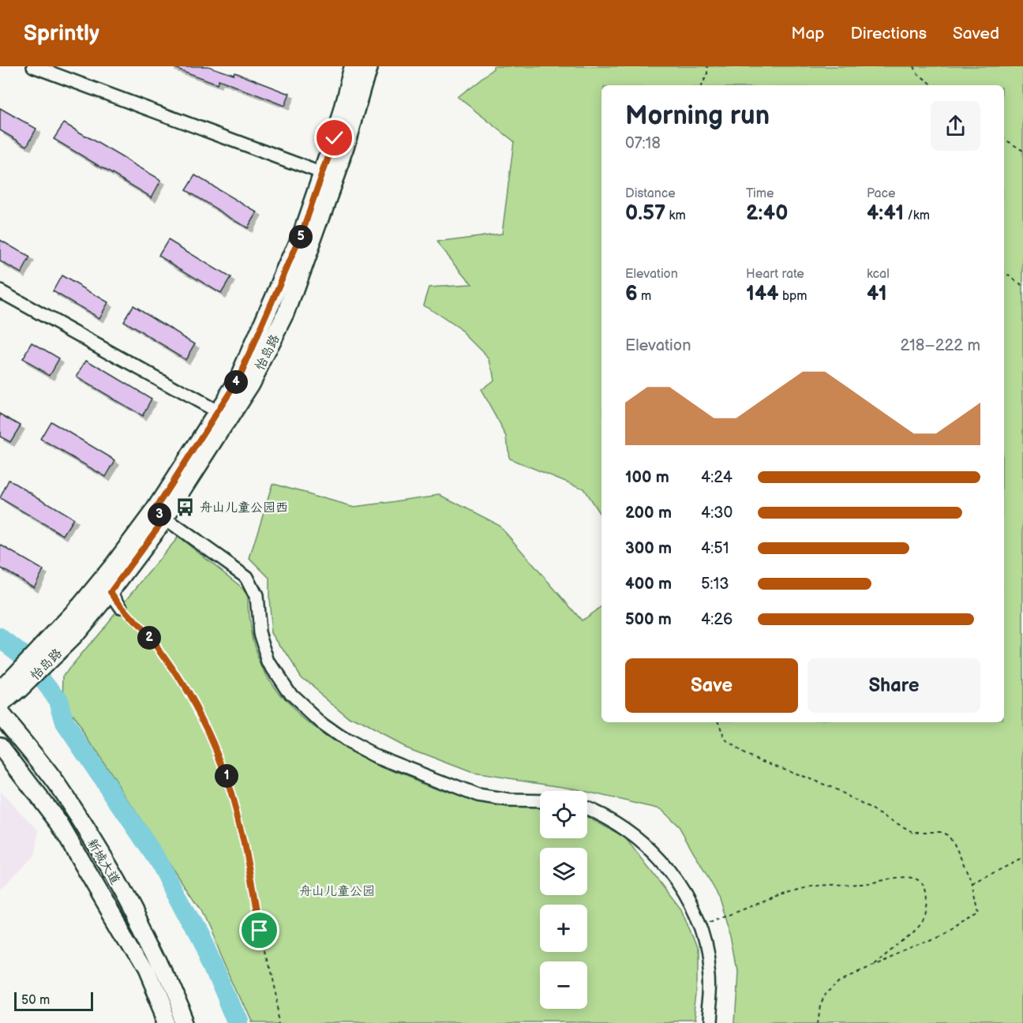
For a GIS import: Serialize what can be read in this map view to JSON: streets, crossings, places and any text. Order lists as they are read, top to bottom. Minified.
{"streets":{"street":["怡岛路","新城大道"]},"parks":["舟山儿童公园"],"places":{"bus stop":["舟山儿童公园西"]},"scale_bar":"50 m","page":{"header":"Sprintly","nav":["Map","Directions","Saved"],"heading":["Morning run","07:18"],"stats":[["Distance","0.57 km"],["Time","2:40"],["Pace","4:41 /km"],["Elevation","6 m"],["Heart rate","144 bpm"],["kcal","41"]],"pins":["5","4","3","2","1"],"chart":["Elevation","218–222 m"],"list":[{"name":"100 m","note":"4:24"},{"name":"200 m","note":"4:30"},{"name":"300 m","note":"4:51"},{"name":"400 m","note":"5:13"},{"name":"500 m","note":"4:26"}],"buttons":["Save","Share"],"map_buttons":["+","−"],"scale":"50 m"}}
